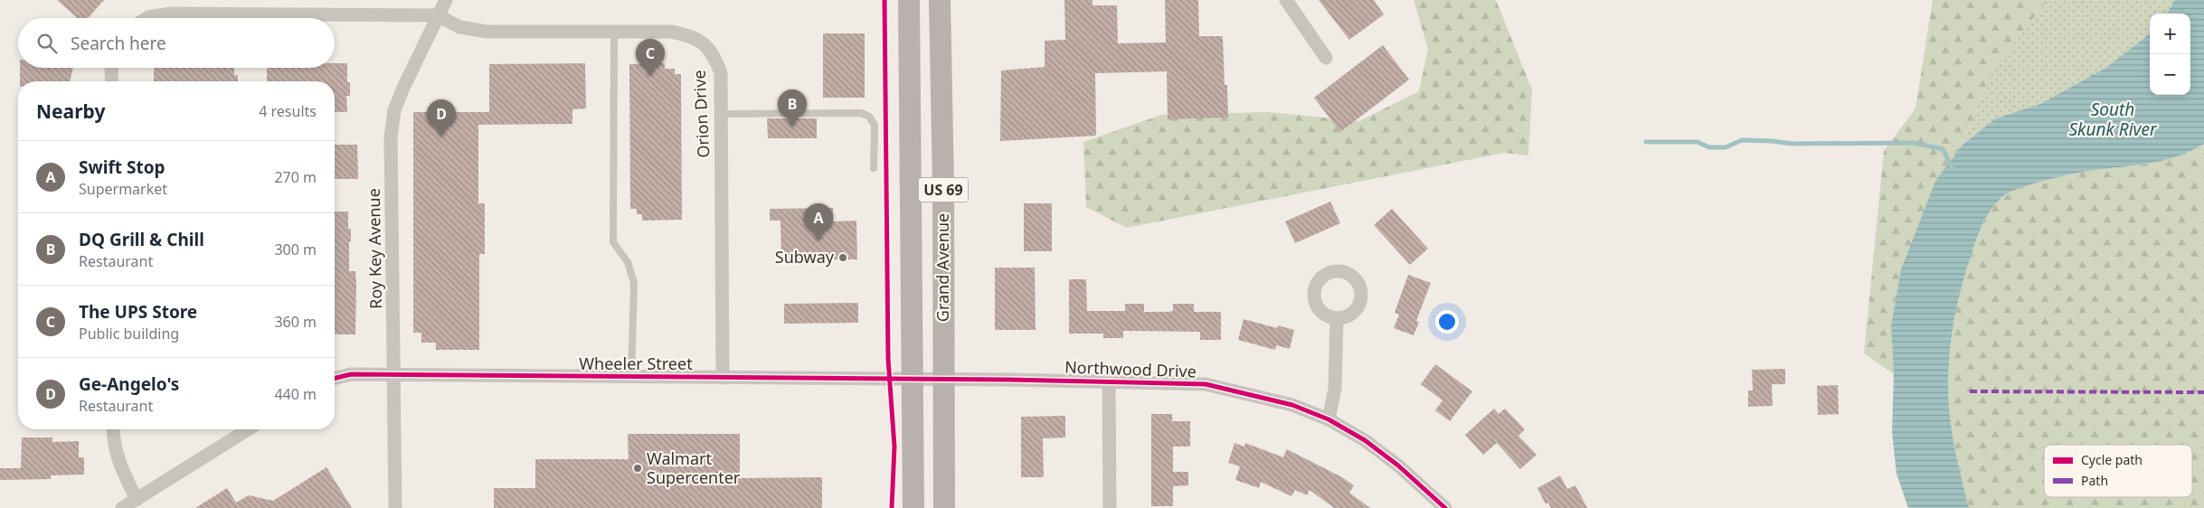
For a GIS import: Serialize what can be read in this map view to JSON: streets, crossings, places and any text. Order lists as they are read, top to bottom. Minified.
{"streets":{"main road":["US 69","Grand Avenue"],"street":["Orion Drive","Roy Key Avenue","Wheeler Street","Northwood Drive"]},"crossings":[["Orion Drive","Roy Key Avenue"],["Orion Drive","Wheeler Street"],["Roy Key Avenue","Wheeler Street"],["Grand Avenue","Wheeler Street"],["Grand Avenue","Northwood Drive"],["Wheeler Street","Northwood Drive"]],"water":["South Skunk River"],"places":["Subway","Walmart Supercenter"],"legend":["Cycle path","Path"],"page":{"map_buttons":["+","−"],"search":"Search here","pins":["C","B","D","A"],"heading":["Nearby","4 results"],"list":[{"mark":"A","name":"Swift Stop","note":"Supermarket","value":"270 m"},{"mark":"B","name":"DQ Grill & Chill","note":"Restaurant","value":"300 m"},{"mark":"C","name":"The UPS Store","note":"Public building","value":"360 m"},{"mark":"D","name":"Ge-Angelo's","note":"Restaurant","value":"440 m"}]}}
